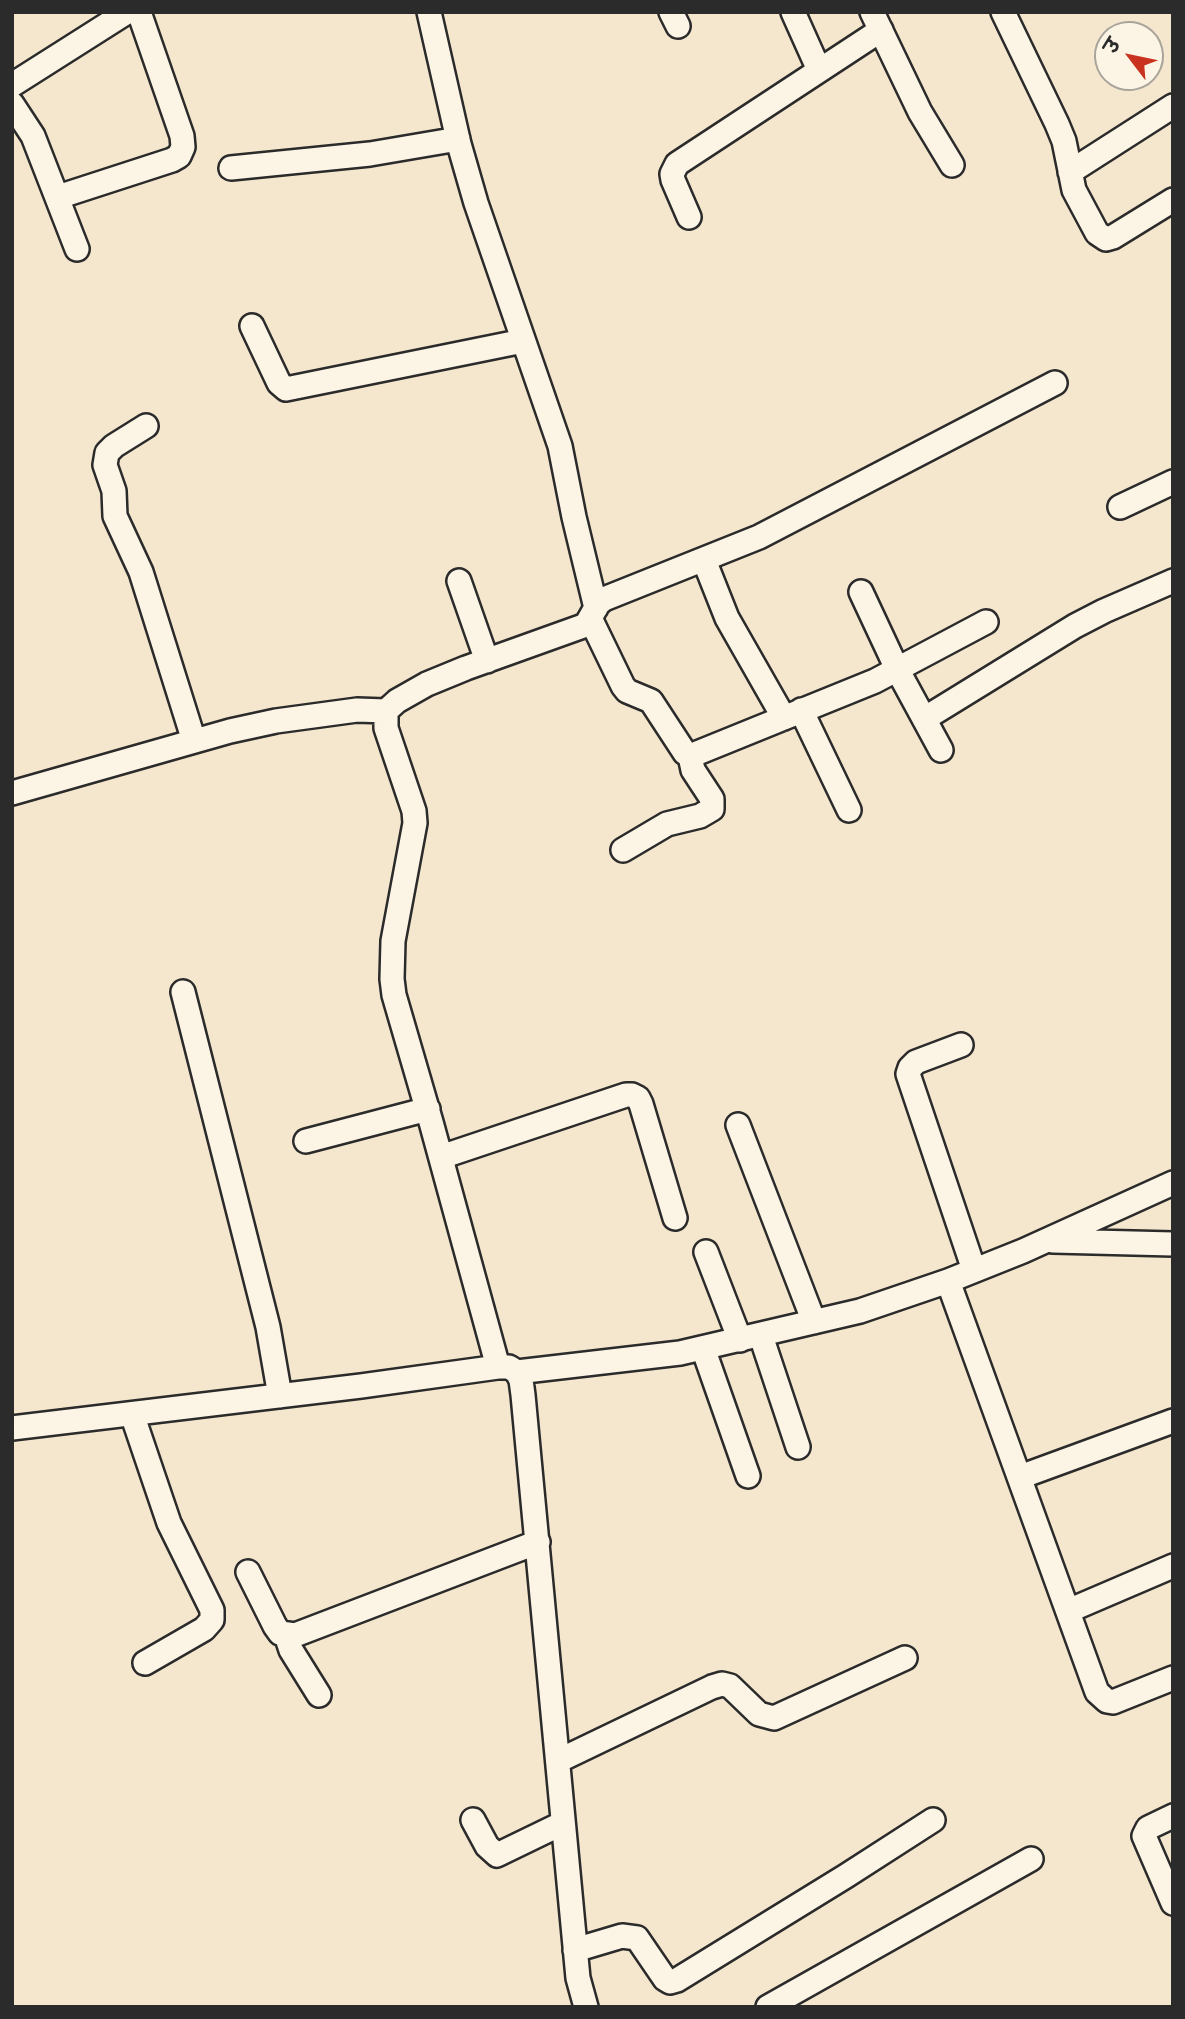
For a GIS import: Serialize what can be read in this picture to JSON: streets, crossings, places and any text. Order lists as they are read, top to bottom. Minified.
{"north":"top left"}
